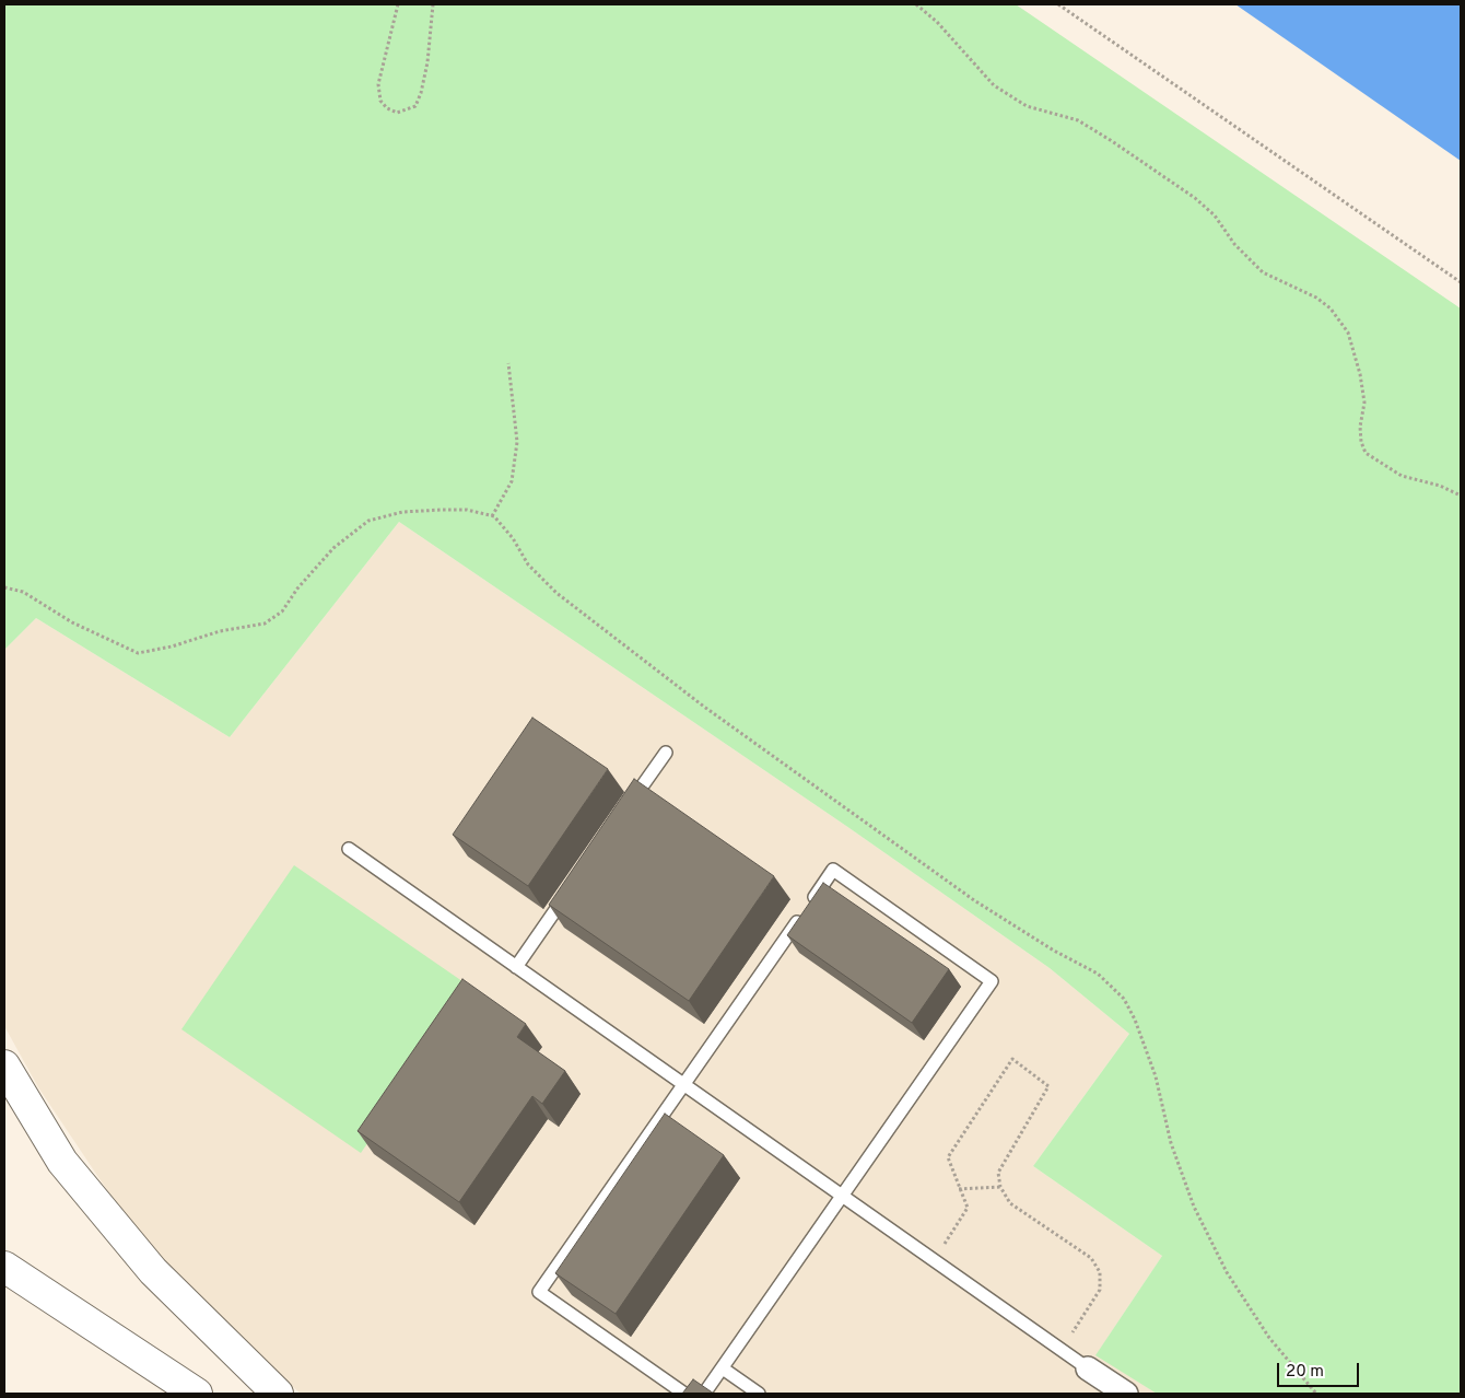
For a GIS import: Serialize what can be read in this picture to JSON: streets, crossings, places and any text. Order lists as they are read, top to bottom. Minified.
{"scale_bar":"20 m"}
